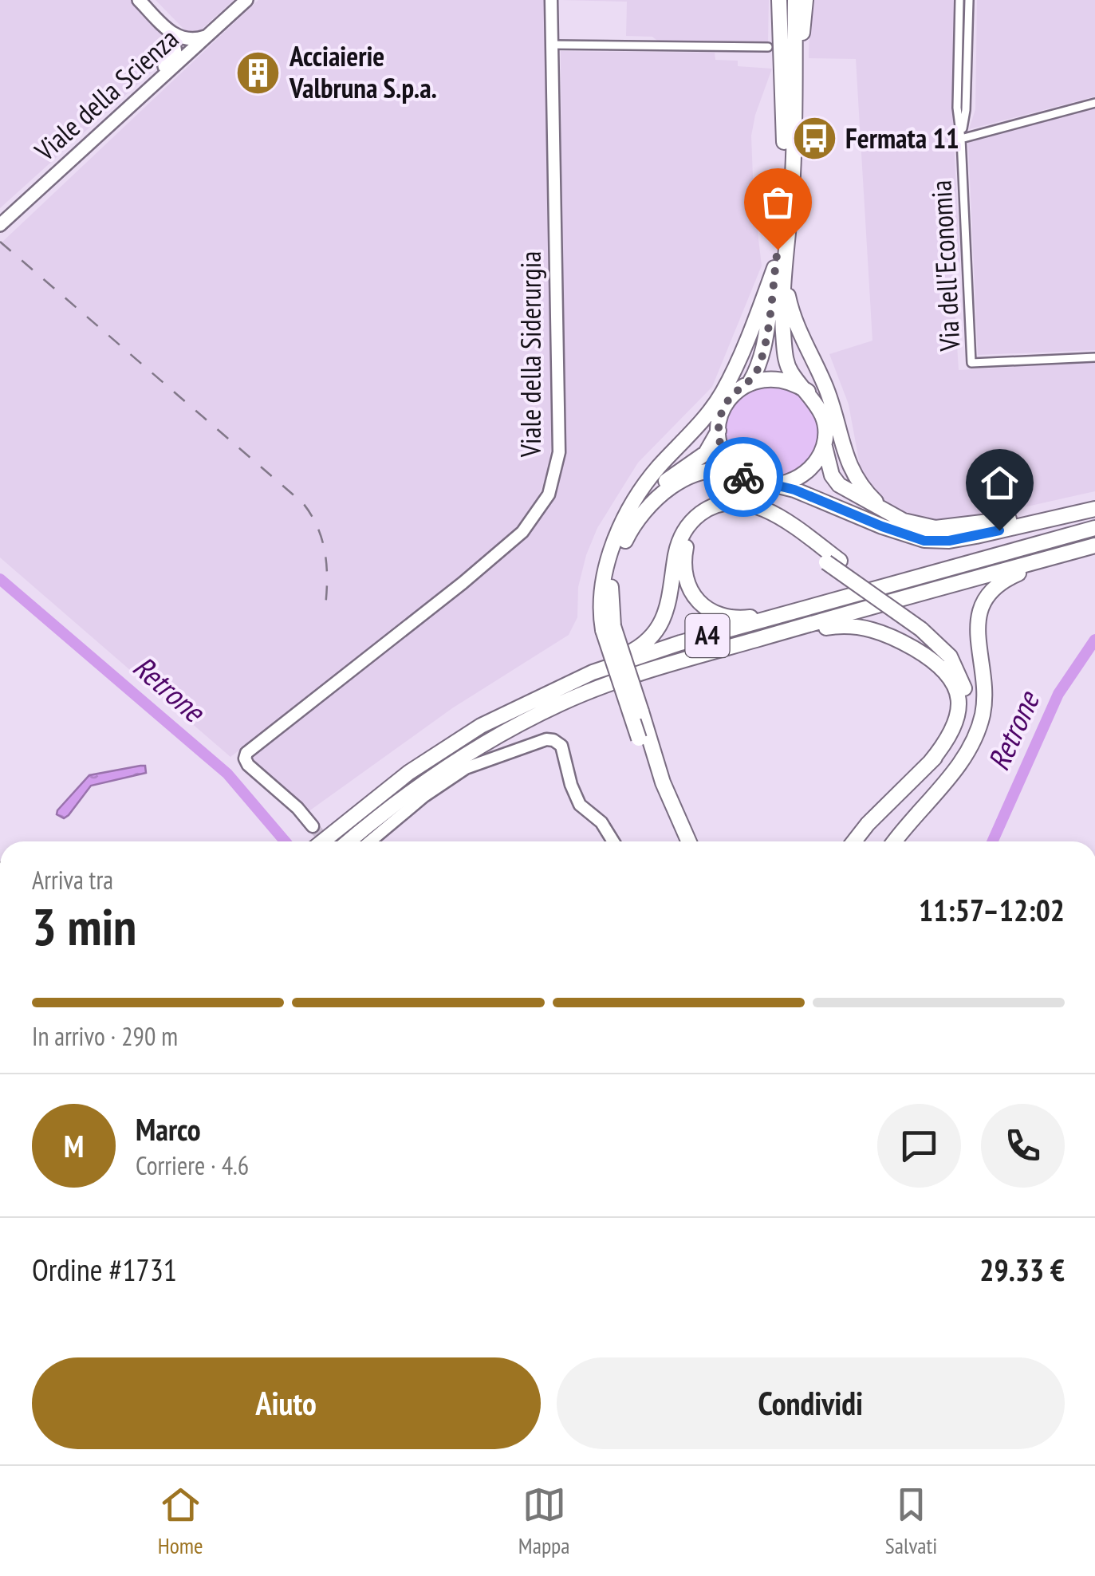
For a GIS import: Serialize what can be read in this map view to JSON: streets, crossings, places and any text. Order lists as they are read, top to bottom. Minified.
{"streets":{"highway":["A4"],"main road":["Viale della Scienza"],"street":["Via dell'Economia","Viale della Siderurgia"]},"water":["Retrone"],"places":{"building":["Acciaierie Valbruna S.p.a."],"bus stop":["Fermata 11"]},"page":{"heading":["3 min","Arriva tra","11:57–12:02"],"panel":["Marco","Corriere · 4.6","Ordine #1731","29.33 €"],"bar":"In arrivo · 290 m","round":"M","buttons":["Aiuto","Condividi"],"tabs":["Home","Mappa","Salvati"]}}
